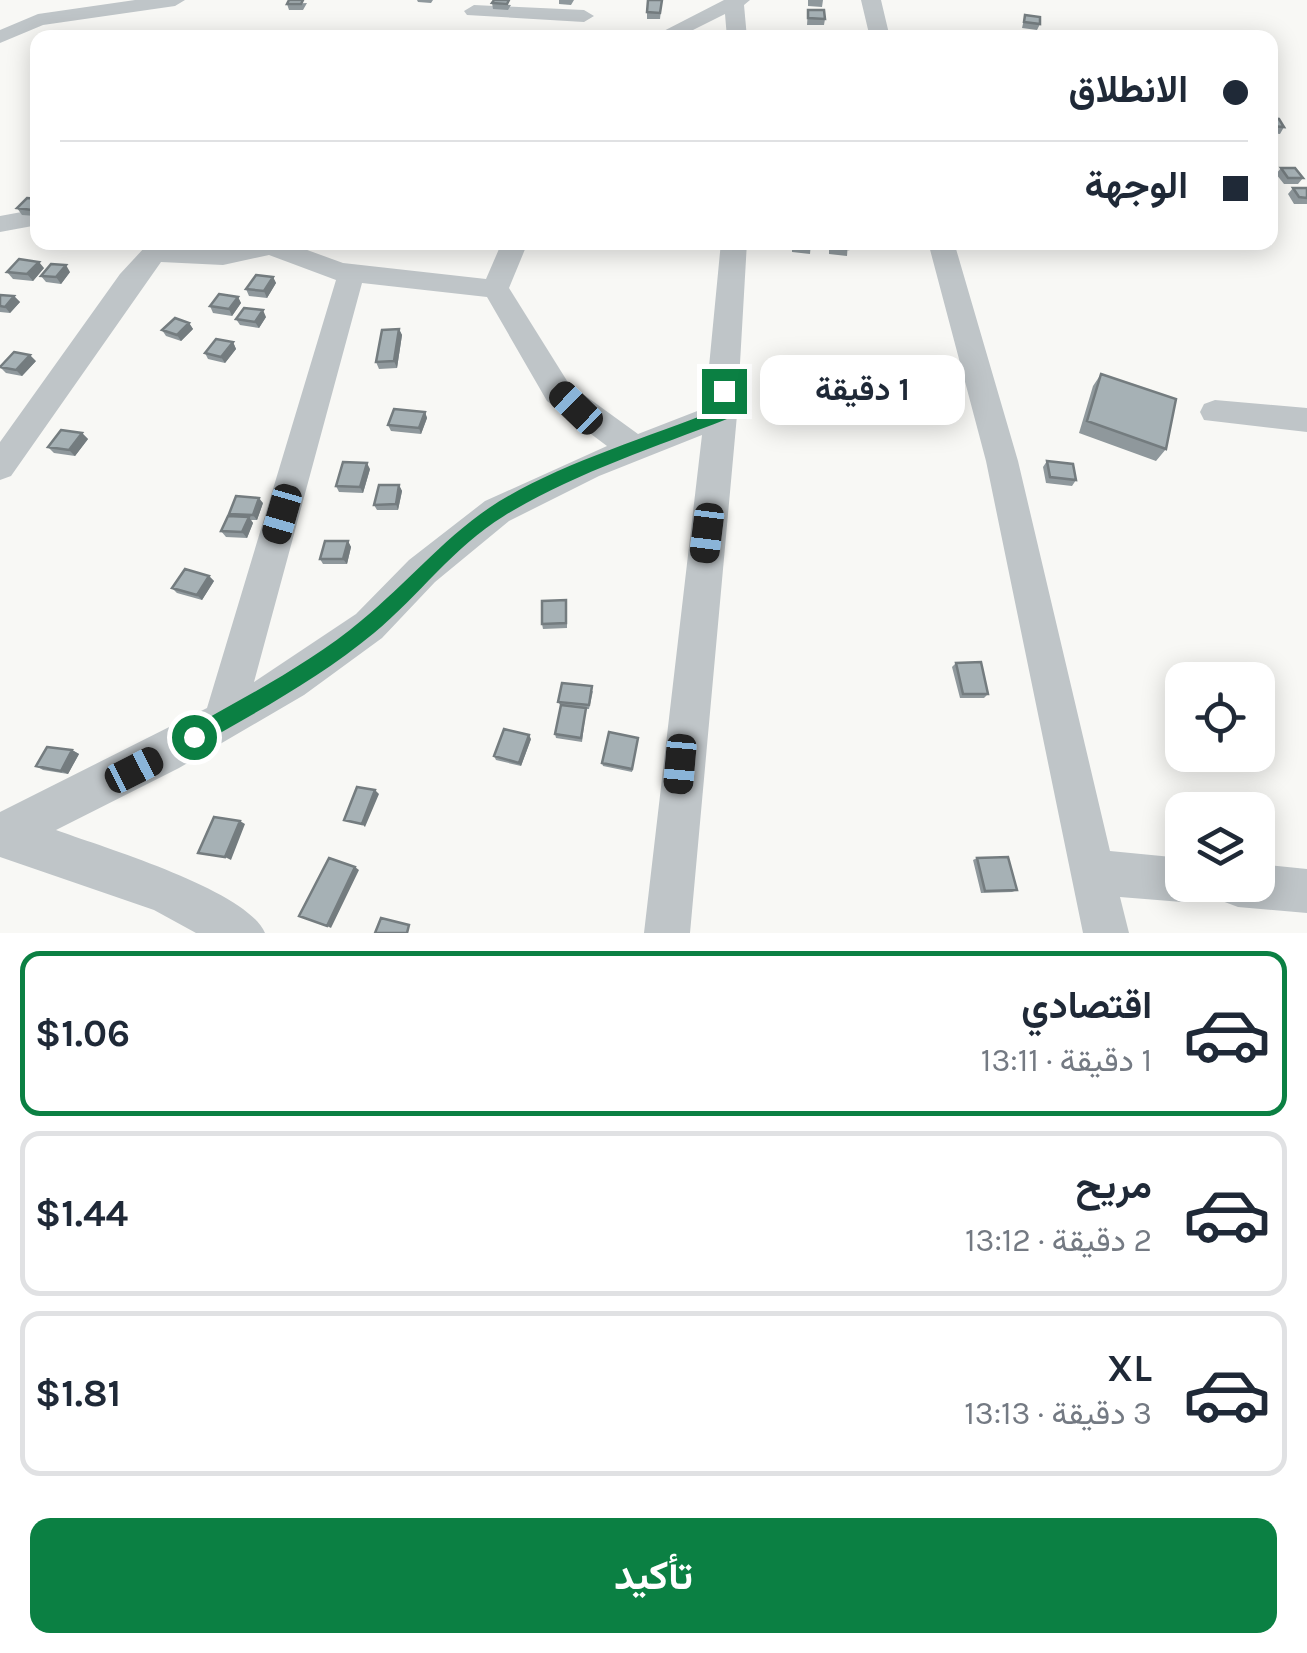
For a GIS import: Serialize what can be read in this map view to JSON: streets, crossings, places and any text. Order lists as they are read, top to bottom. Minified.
{"page":{"banner":["الانطلاق","الوجهة"],"bubble":"1 دقيقة","list":[{"name":"اقتصادي","note":"1 دقيقة · 13:11","value":"$1.06"},{"name":"مريح","note":"2 دقيقة · 13:12","value":"$1.44"},{"name":"XL","note":"3 دقيقة · 13:13","value":"$1.81"}],"buttons":"تأكيد"}}
